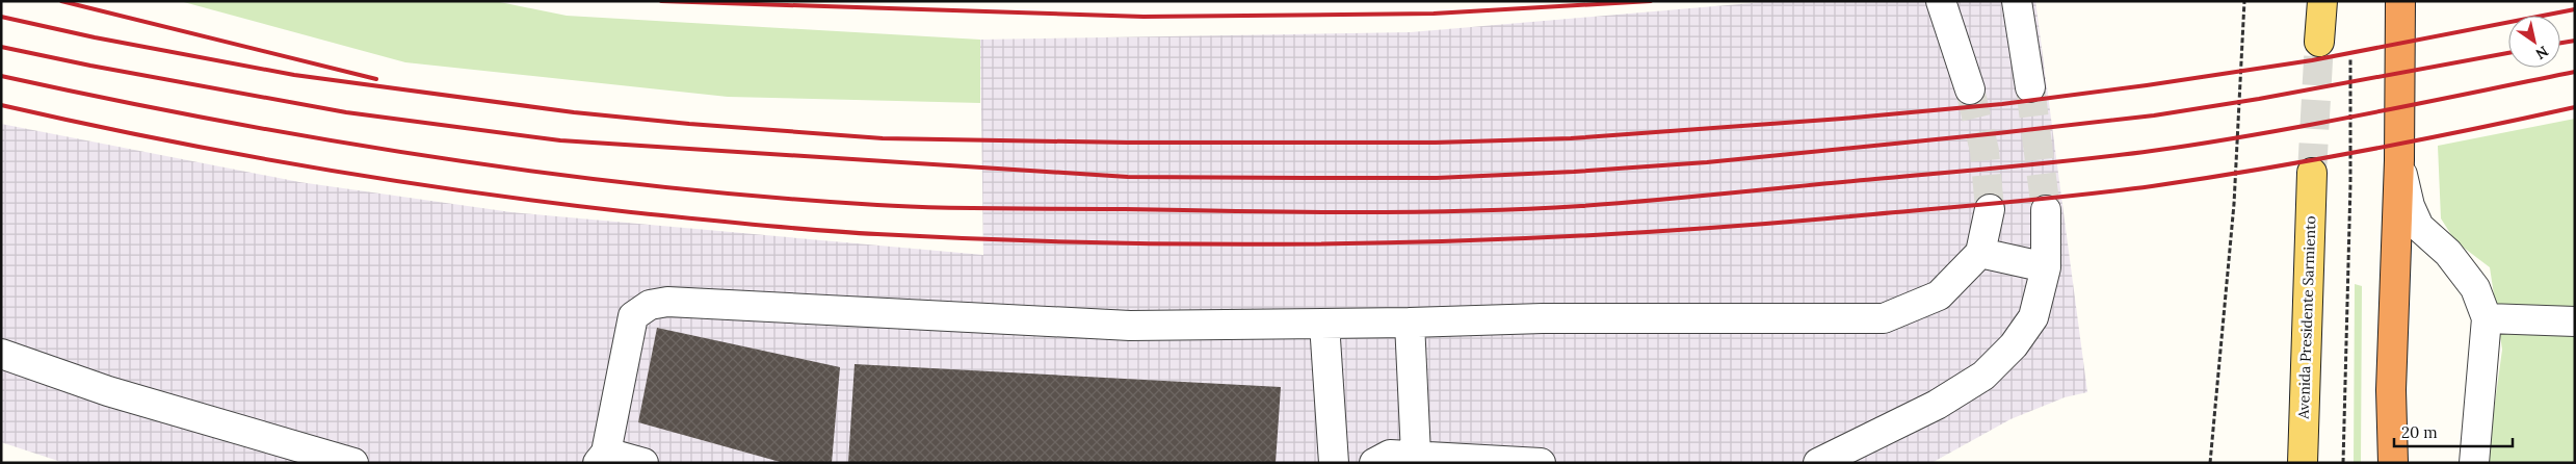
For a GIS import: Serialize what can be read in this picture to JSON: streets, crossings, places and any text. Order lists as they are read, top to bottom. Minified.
{"streets":{"main road":["Avenida Presidente Sarmiento"]},"scale_bar":"20 m","north":"bottom right"}
